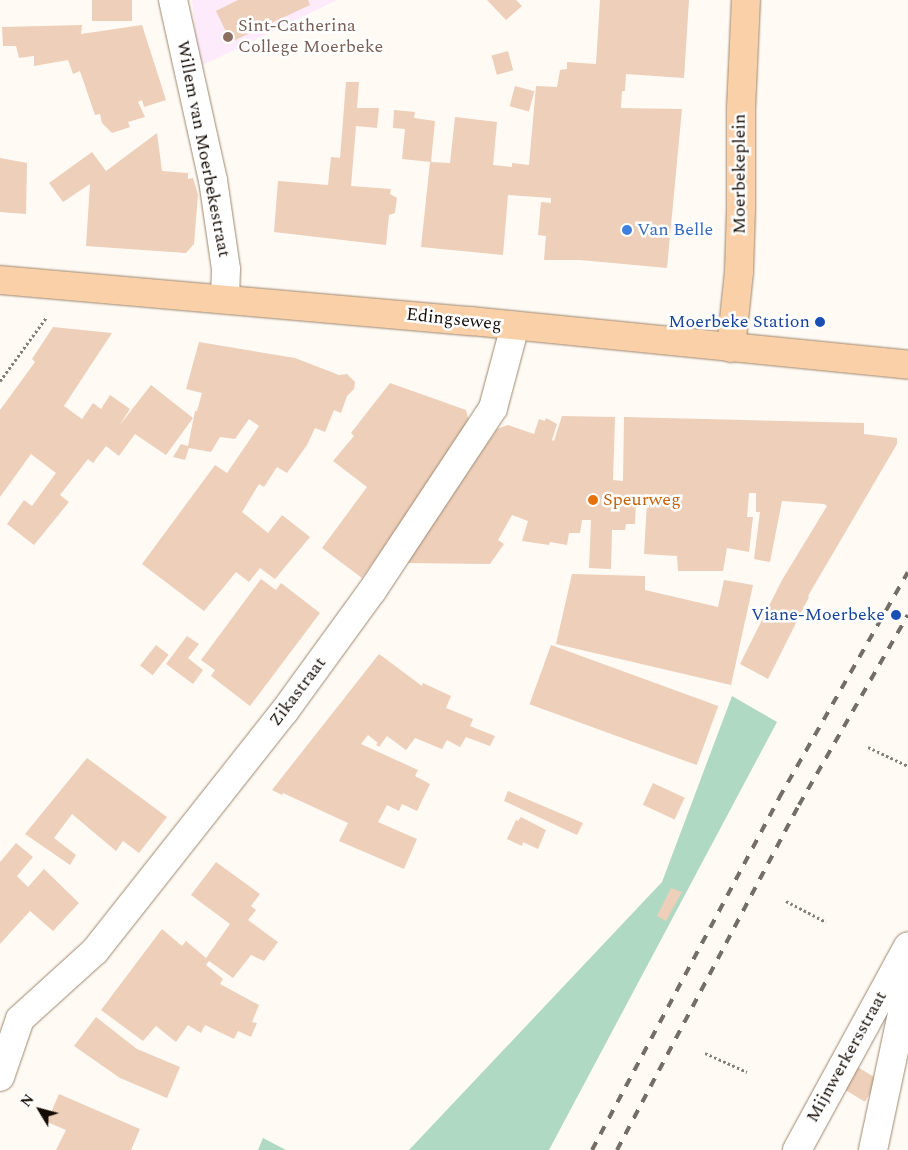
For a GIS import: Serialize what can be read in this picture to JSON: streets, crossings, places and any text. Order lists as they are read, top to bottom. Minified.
{"streets":{"main road":["Moerbekeplein","Edingseweg"],"street":["Willem van Moerbekestraat","Zikastraat","Mijnwerkersstraat"]},"crossings":[["Willem van Moerbekestraat","Edingseweg"],["Moerbekeplein","Edingseweg"],["Edingseweg","Zikastraat"]],"places":["Sint-Catherina College Moerbeke","Van Belle","Moerbeke Station","Speurweg","Viane-Moerbeke"],"north":"top left"}
